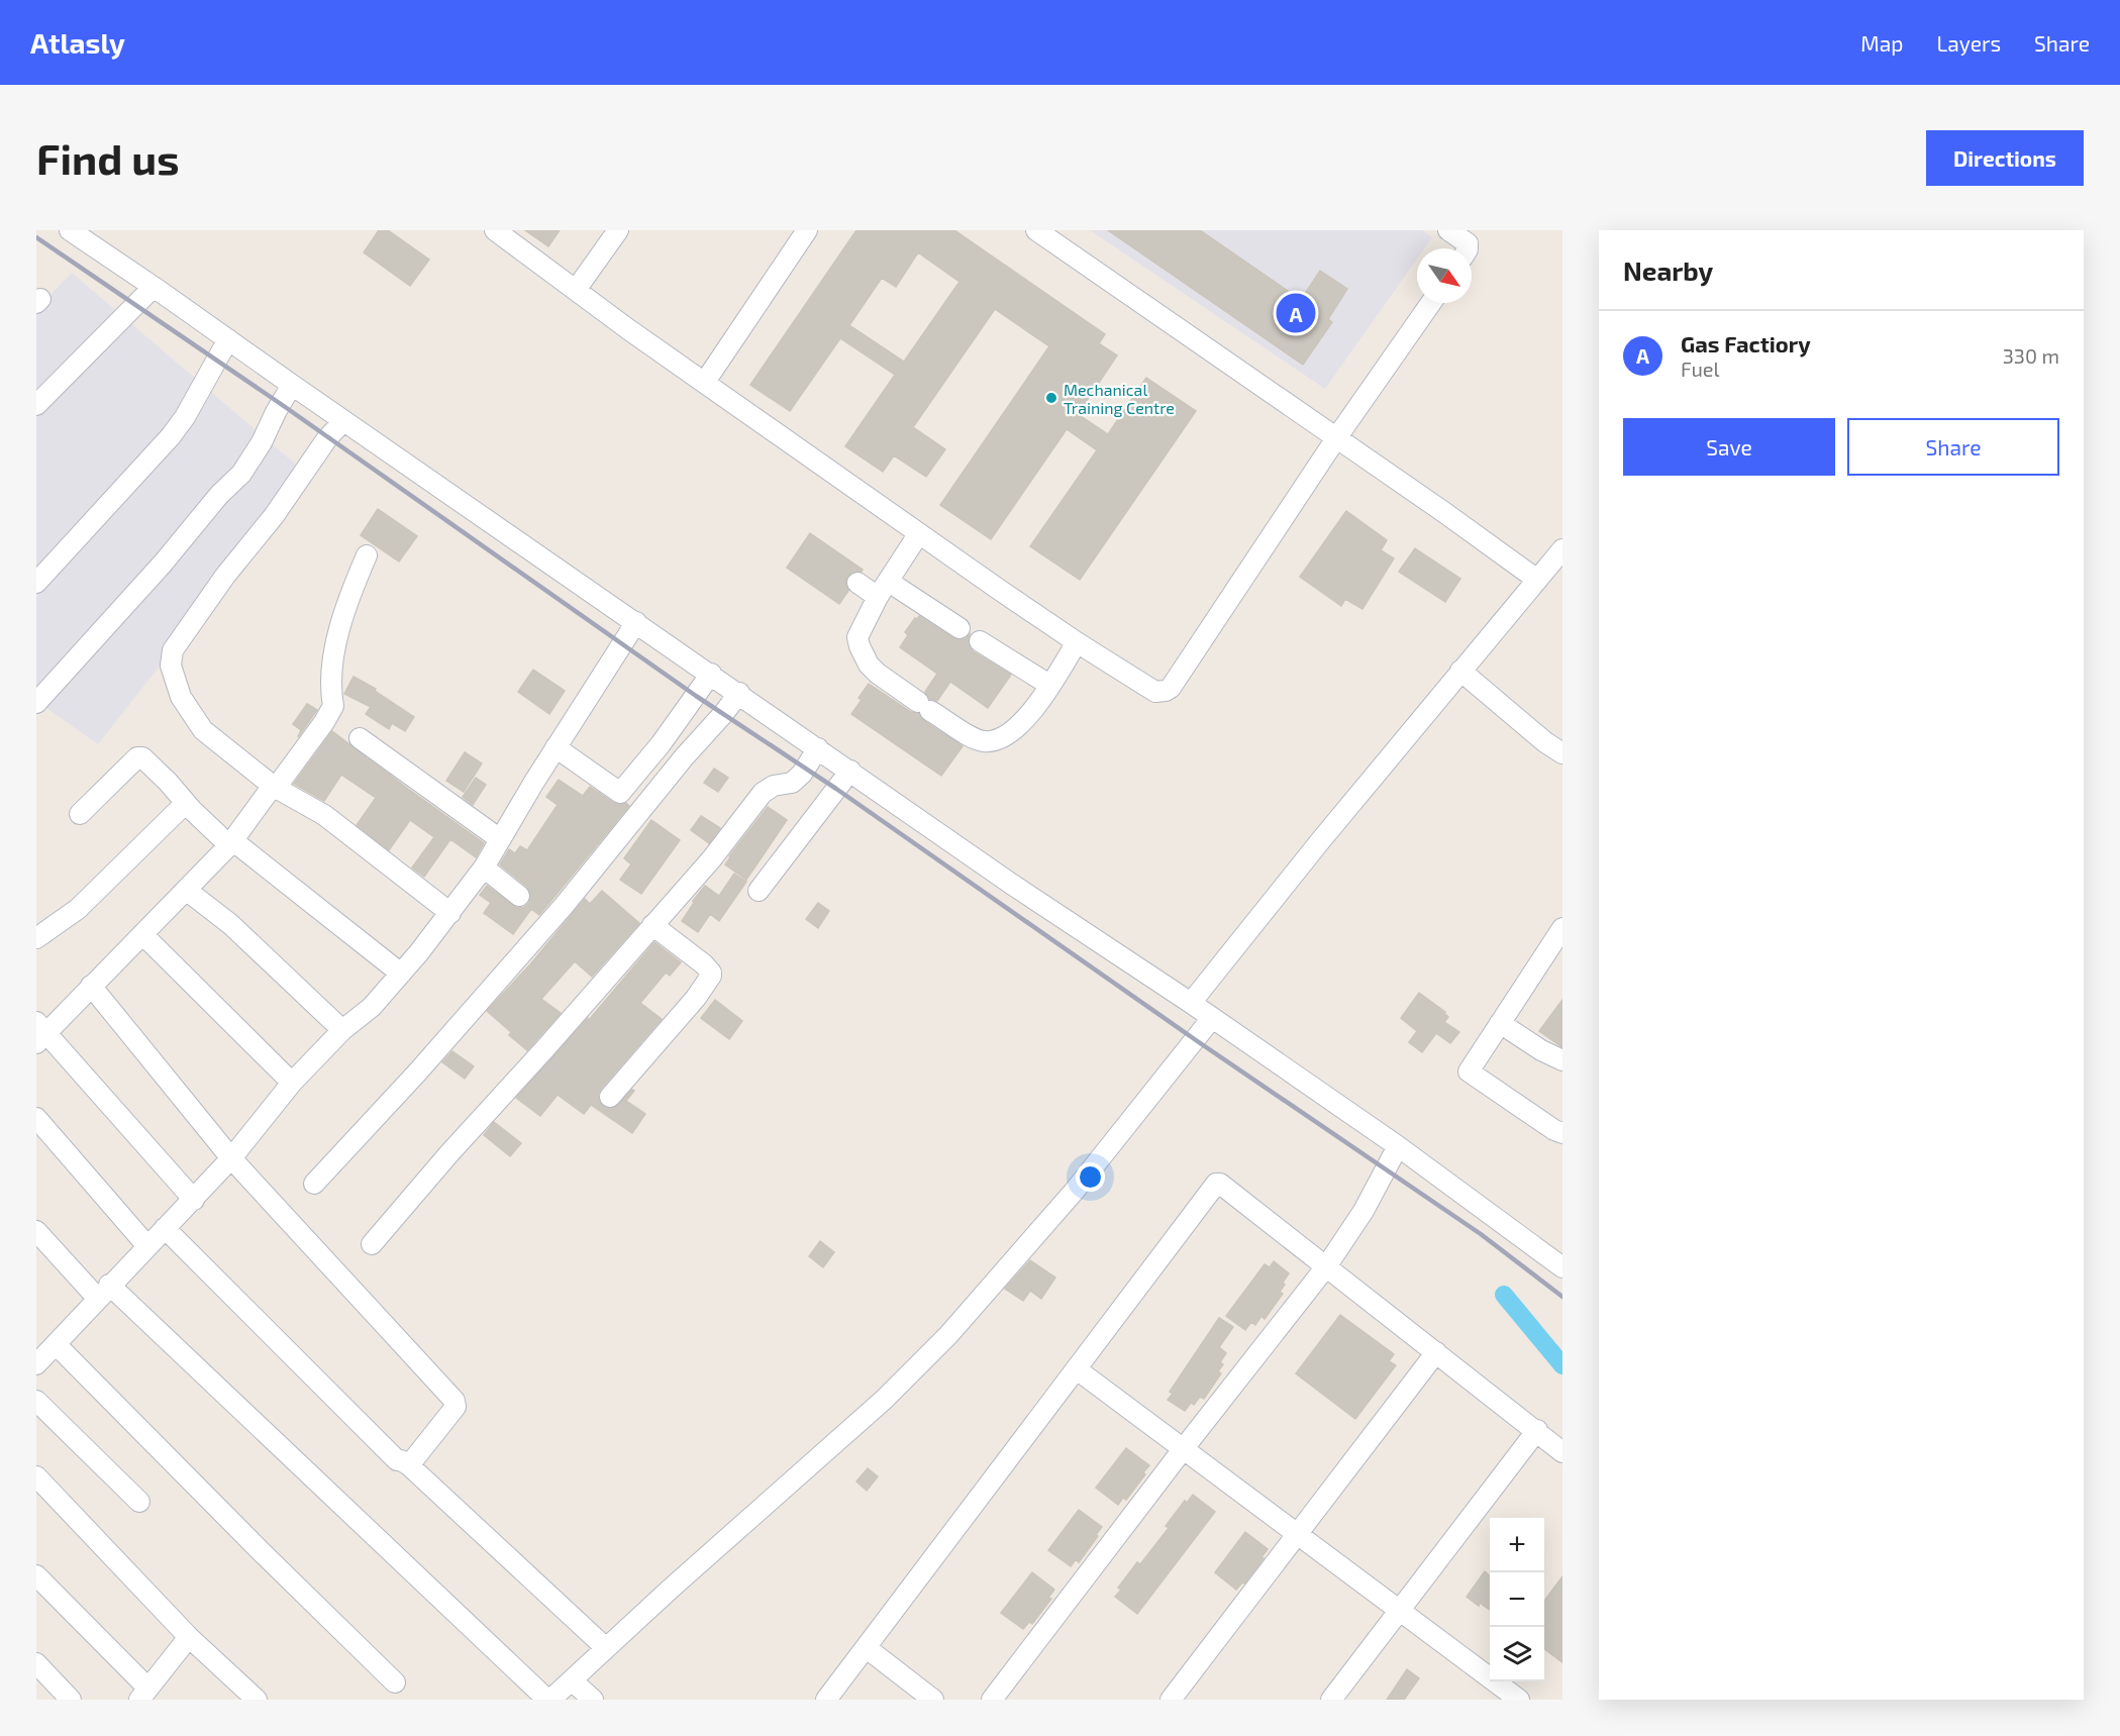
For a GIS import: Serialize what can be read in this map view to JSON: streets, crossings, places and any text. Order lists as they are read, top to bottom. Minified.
{"places":["Mechanical Training Centre"],"north":"bottom right","page":{"header":"Atlasly","nav":["Map","Layers","Share"],"buttons":["Directions",["Save","Share"]],"title":"Find us","heading":"Nearby","pins":"A","list":[{"mark":"A","name":"Gas Factiory","note":"Fuel","value":"330 m"}],"map_buttons":["+","−"]}}
